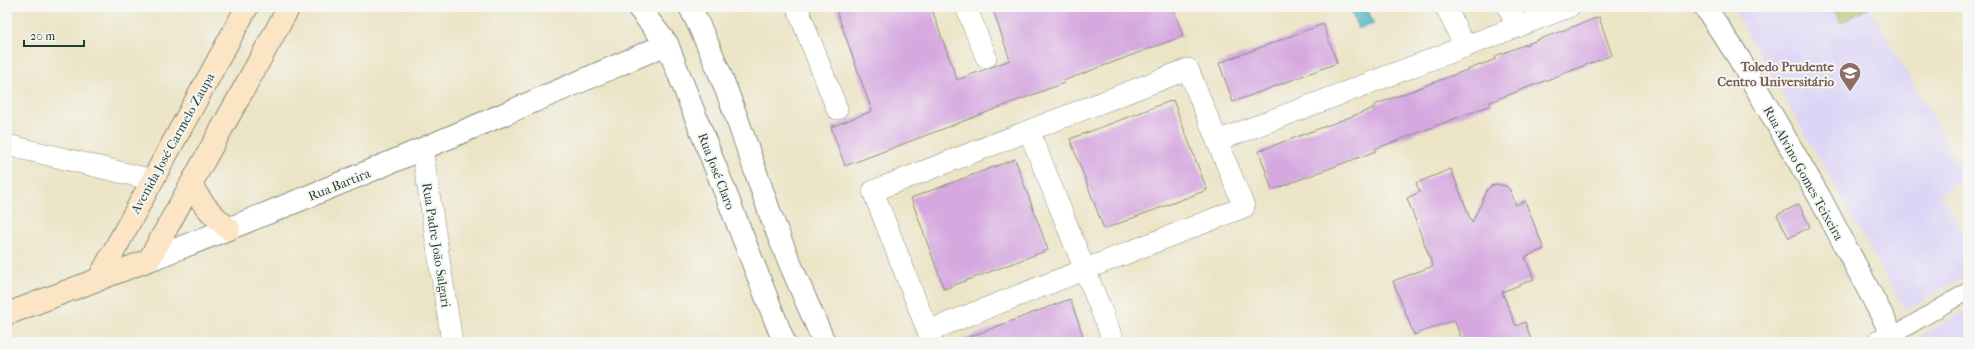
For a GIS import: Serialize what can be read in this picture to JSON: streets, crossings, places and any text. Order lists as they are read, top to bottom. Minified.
{"streets":{"main road":["Avenida José Carmelo Zaupa","Rua Bartira"],"street":["Rua José Claro","Rua Alvino Gomes Teixeira","Rua Padre João Salgari"]},"crossings":[["Avenida José Carmelo Zaupa","Rua Bartira"],["Rua José Claro","Rua Bartira"],["Rua Bartira","Rua Padre João Salgari"]],"places":{"school or university":["Toledo Prudente Centro Universitário"]},"scale_bar":"20 m"}
